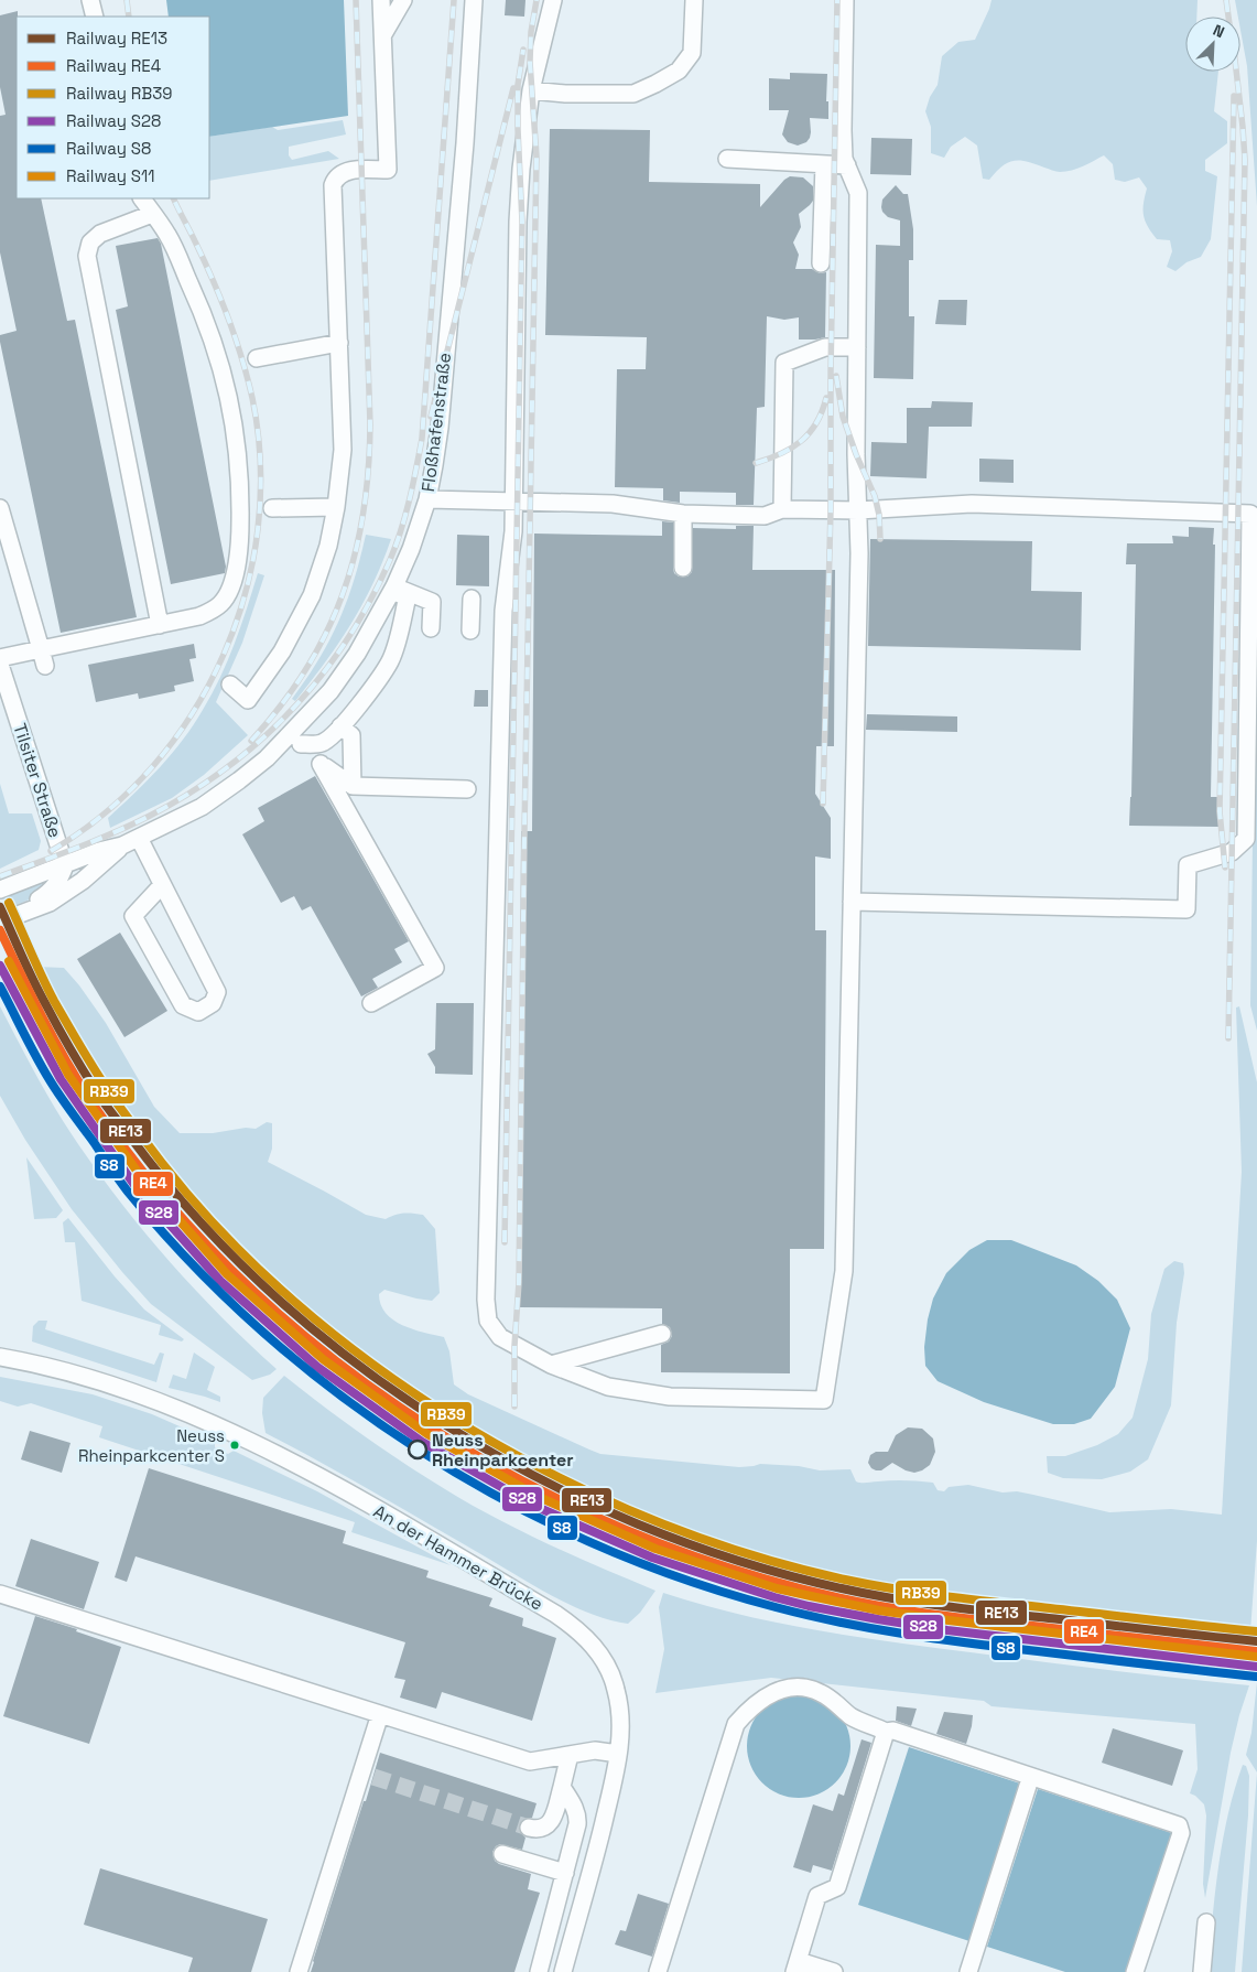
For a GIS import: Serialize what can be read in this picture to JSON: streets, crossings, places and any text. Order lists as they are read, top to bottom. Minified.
{"streets":{"street":["Floßhafenstraße","Tilsiter Straße","An der Hammer Brücke"]},"crossings":[["Floßhafenstraße","Tilsiter Straße"]],"places":["Neuss Rheinparkcenter S","Neuss Rheinparkcenter"],"lines":["rail line RB39","rail line RE13","rail line RE4","rail line S11","rail line S28","rail line S8"],"legend":["Railway RE13","Railway RE4","Railway RB39","Railway S28","Railway S8","Railway S11"],"north":"top right"}
